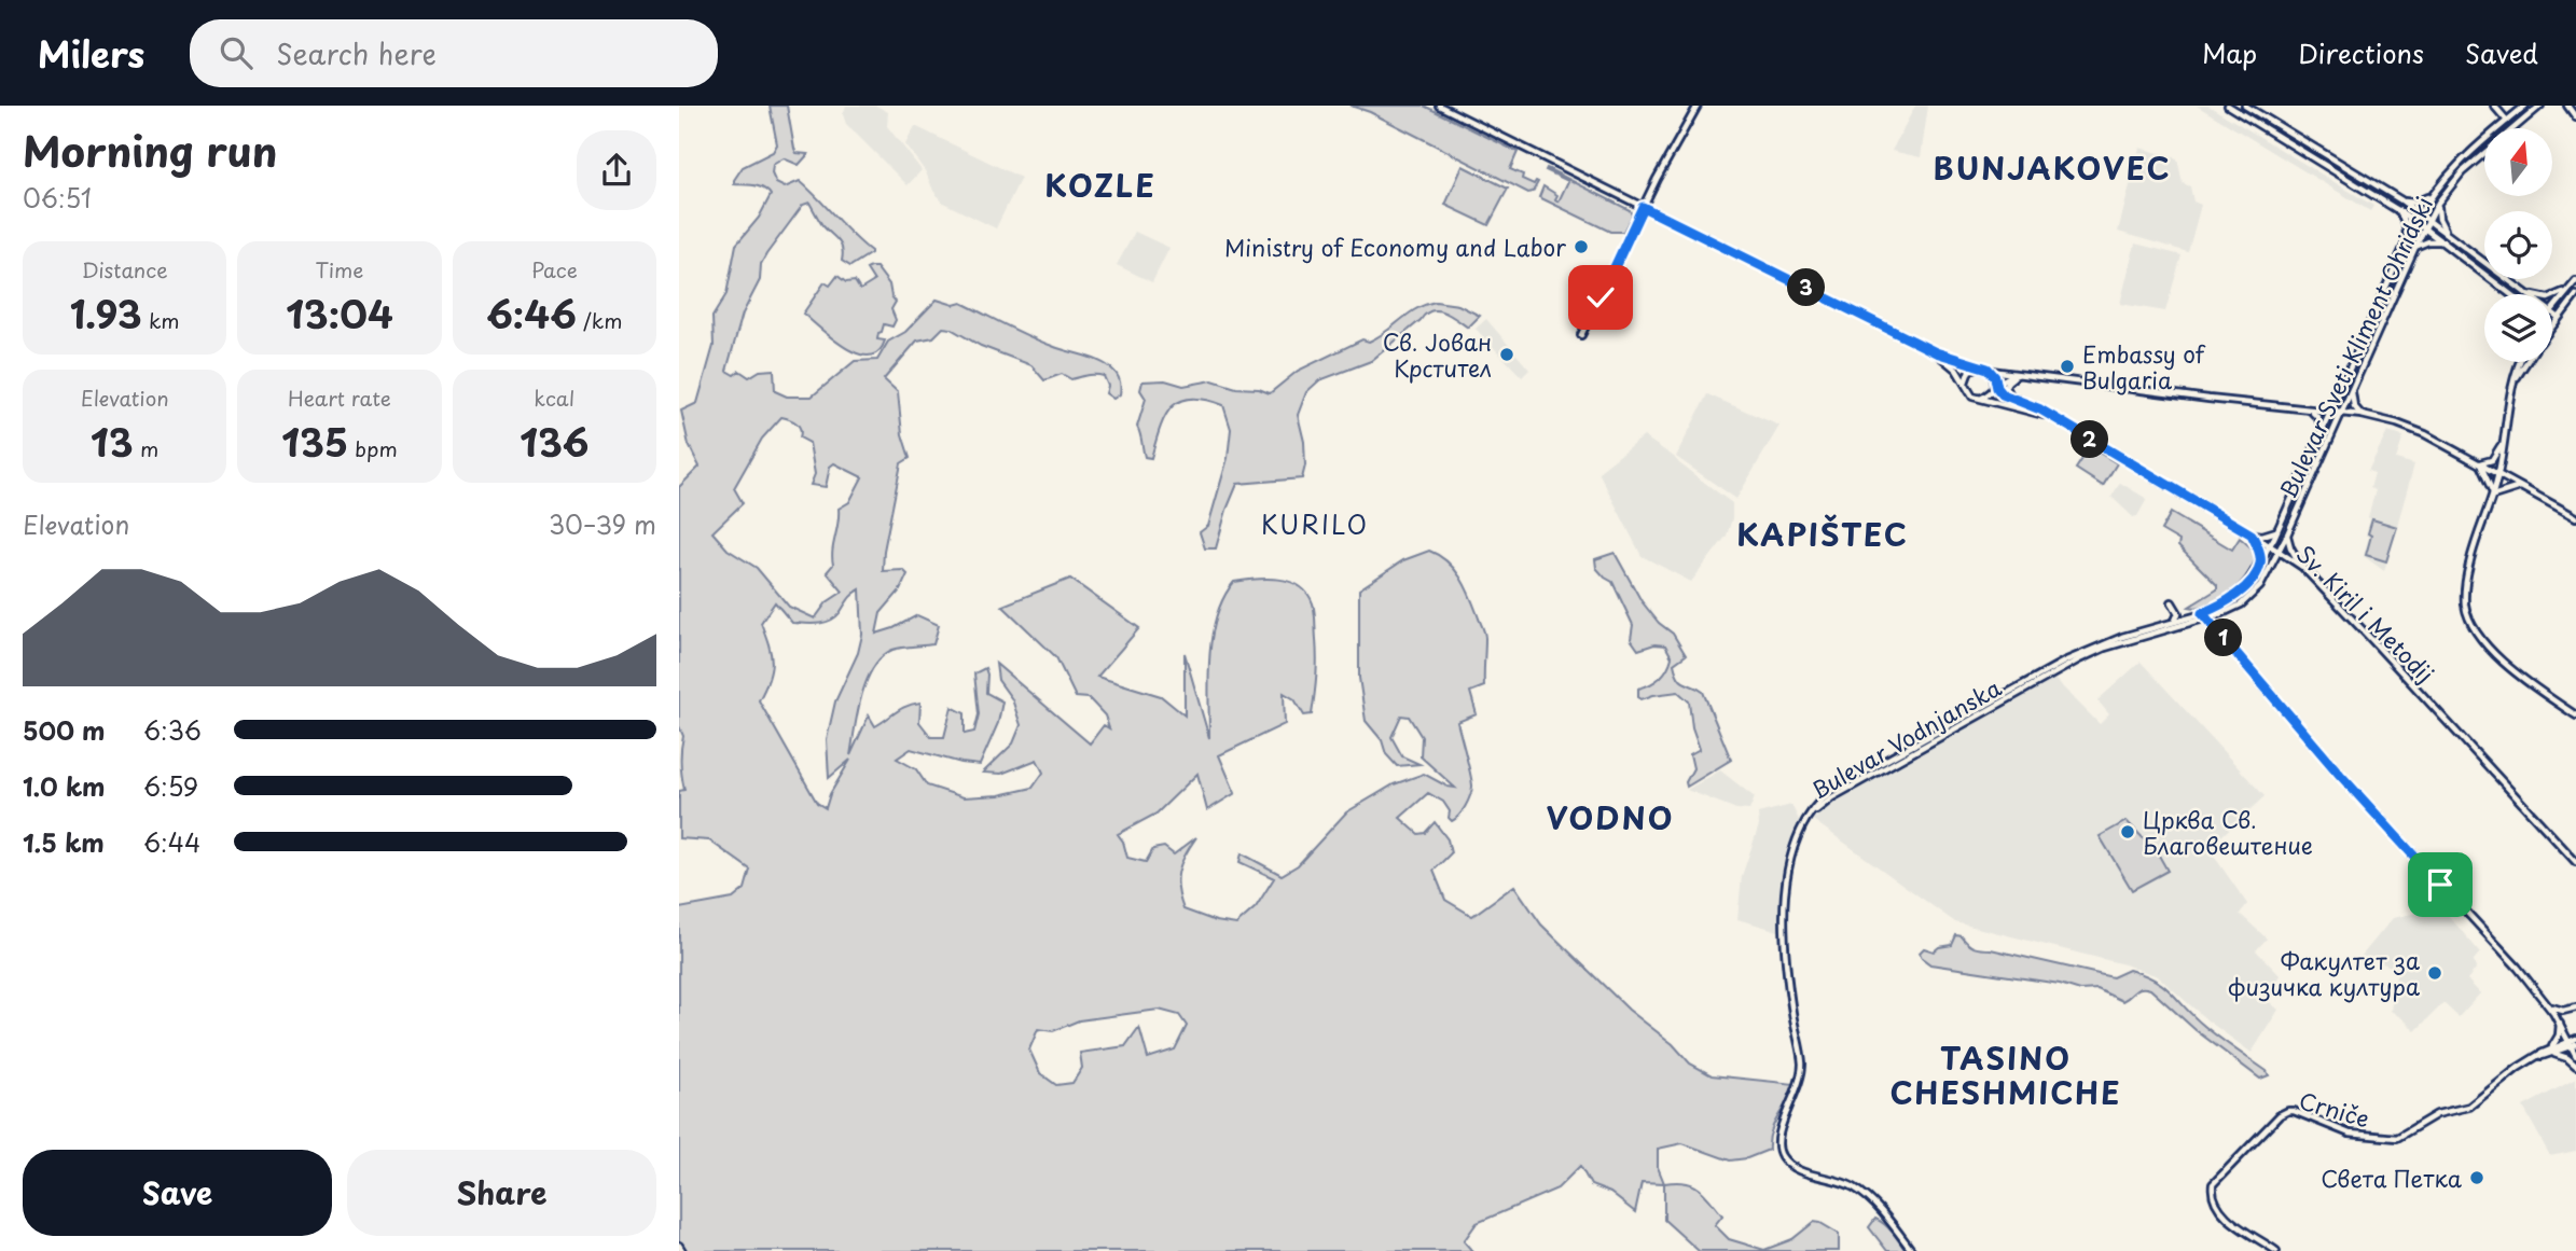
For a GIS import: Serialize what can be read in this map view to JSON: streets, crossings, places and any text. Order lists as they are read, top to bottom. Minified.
{"streets":{"street":["Bulevar Sveti Kliment Ohridski","Sv. Kiril i Metodij","Bulevar Vodnjanska","Crniče"]},"crossings":[["Bulevar Sveti Kliment Ohridski","Sv. Kiril i Metodij"],["Bulevar Sveti Kliment Ohridski","Bulevar Vodnjanska"],["Sv. Kiril i Metodij","Bulevar Vodnjanska"]],"districts":["BUNJAKOVEC","KOZLE","KURILO","KAPIŠTEC","VODNO","TASINO CHESHMICHE"],"places":["Ministry of Economy and Labor","Св. Јован Крстител","Embassy of Bulgaria","Црква Св. Благовештение","Факултет за физичка култура","Света Петка"],"north":"top","page":{"header":"Milers","search":"Search here","nav":["Map","Directions","Saved"],"heading":["Morning run","06:51"],"stats":[["Distance","1.93 km"],["Time","13:04"],["Pace","6:46 /km"],["Elevation","13 m"],["Heart rate","135 bpm"],["kcal","136"]],"pins":["3","2","1"],"chart":["Elevation","30–39 m"],"list":[{"name":"500 m","note":"6:36"},{"name":"1.0 km","note":"6:59"},{"name":"1.5 km","note":"6:44"}],"buttons":["Save","Share"]}}
